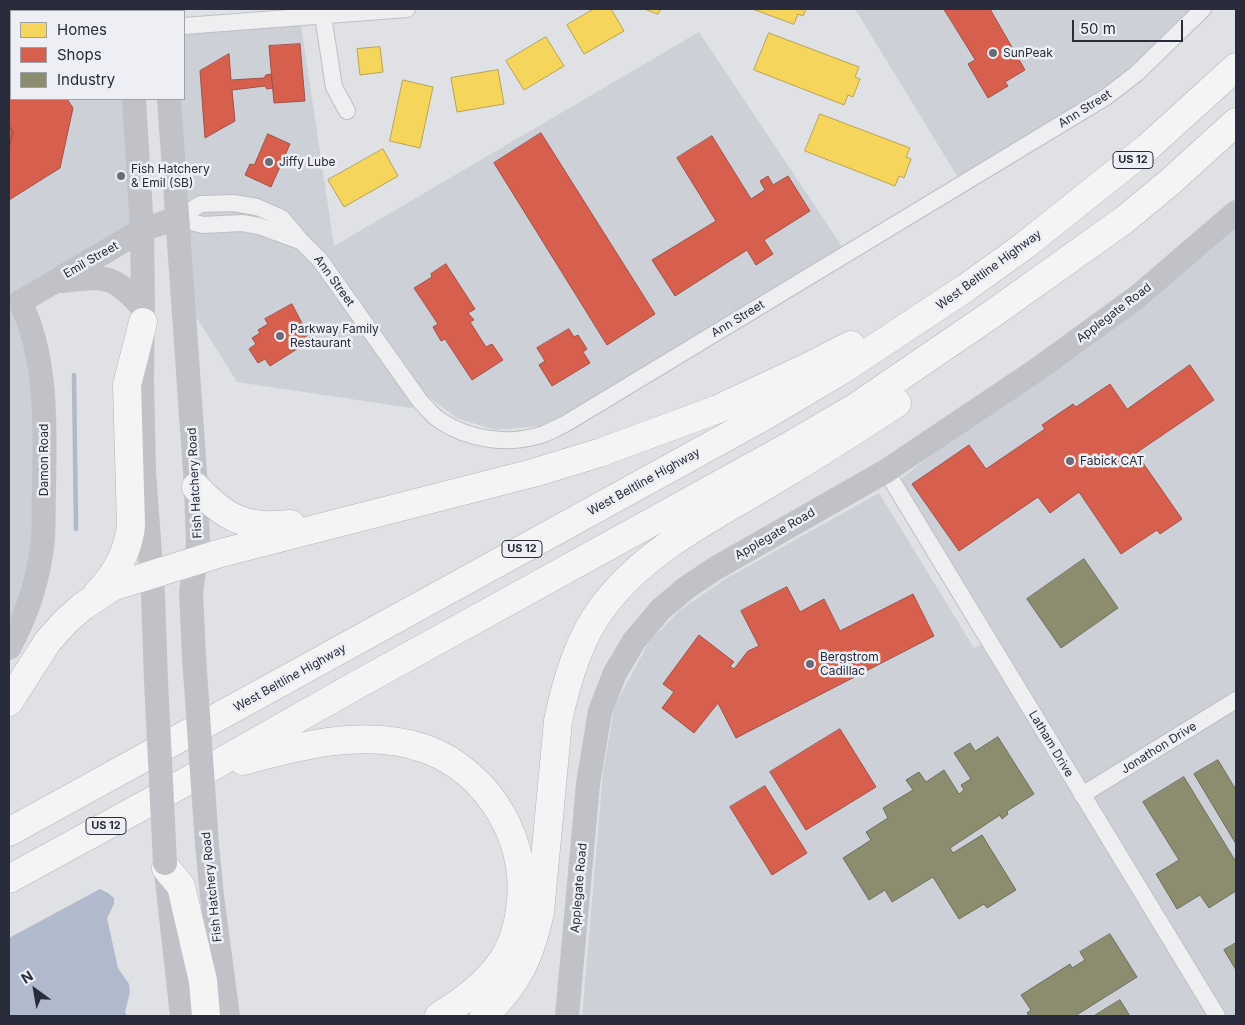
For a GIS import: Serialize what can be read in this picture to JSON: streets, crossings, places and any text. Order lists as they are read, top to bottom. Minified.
{"streets":{"highway":["US 12","West Beltline Highway"],"main road":["Emil Street","Applegate Road","Damon Road","Fish Hatchery Road"],"street":["Ann Street","Latham Drive","Jonathon Drive"]},"crossings":[["Ann Street","Emil Street"],["Ann Street","Fish Hatchery Road"],["Emil Street","Damon Road"],["Emil Street","Fish Hatchery Road"],["Applegate Road","Latham Drive"],["Latham Drive","Jonathon Drive"]],"places":["SunPeak","Jiffy Lube","Fish Hatchery & Emil (SB)","Parkway Family Restaurant","Fabick CAT","Bergstrom Cadillac"],"legend":["Homes","Shops","Industry"],"scale_bar":"50 m","north":"top left"}
